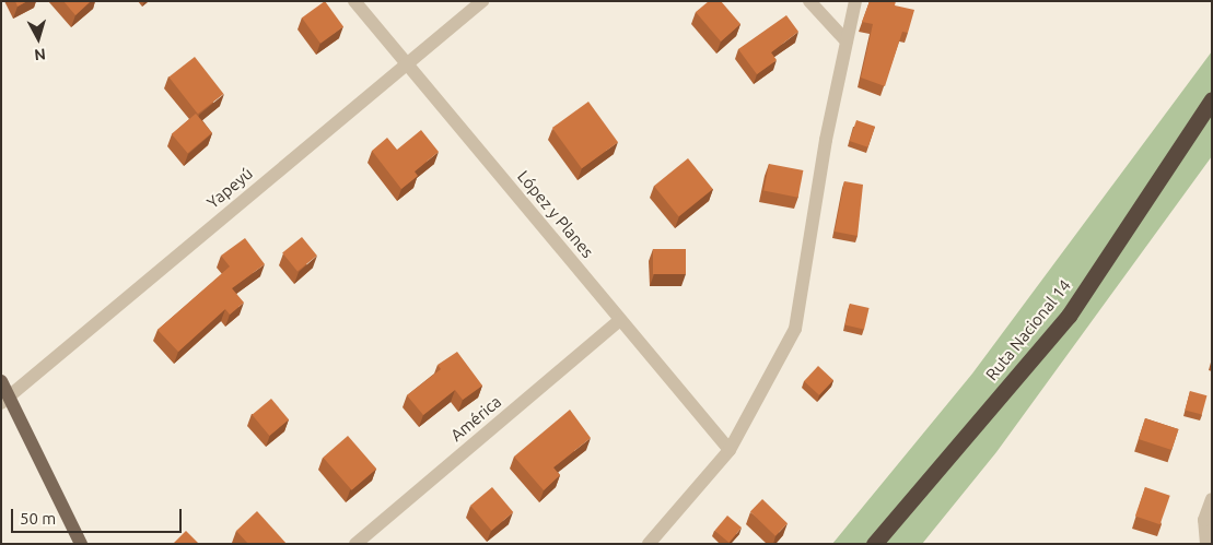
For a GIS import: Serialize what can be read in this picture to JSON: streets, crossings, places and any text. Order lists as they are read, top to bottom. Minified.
{"streets":{"highway":["Ruta Nacional 14"],"street":["Yapeyú","López y Planes","América"]},"crossings":[["Yapeyú","López y Planes"],["López y Planes","América"]],"scale_bar":"50 m","north":"bottom"}
